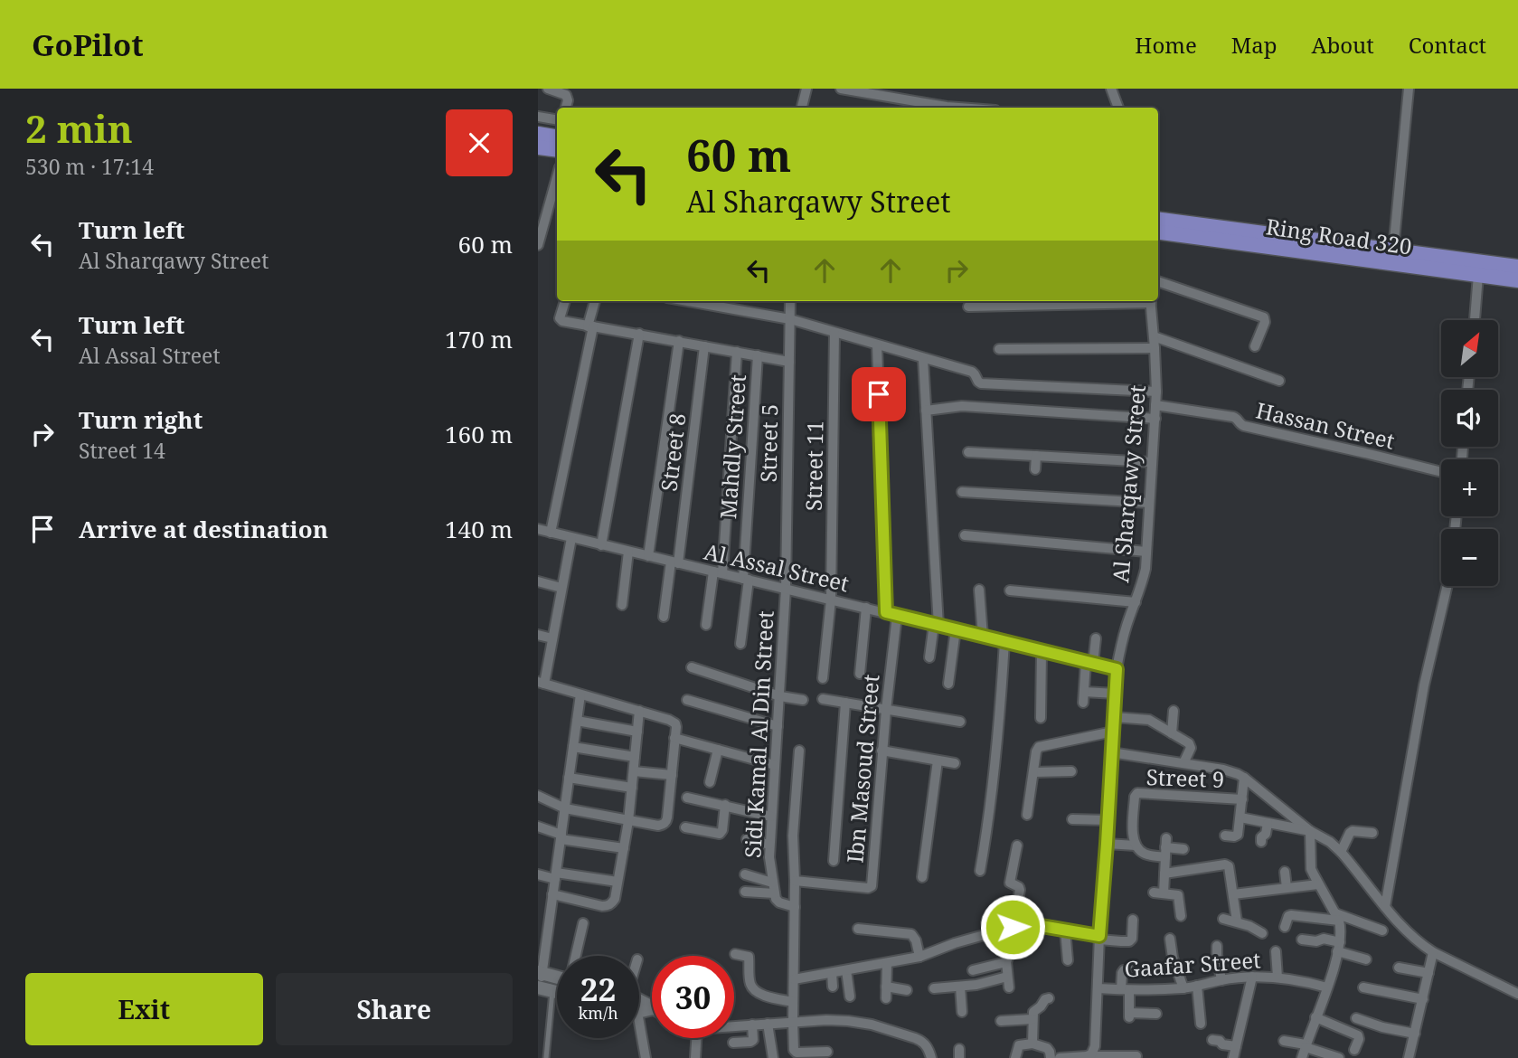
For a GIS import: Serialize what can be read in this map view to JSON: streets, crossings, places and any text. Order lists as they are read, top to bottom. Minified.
{"streets":{"main road":["Ring Road 320"],"street":["Hassan Street","Street 5","Mahdly Street","Street 8","Street 11","Al Sharqawy Street","Al Assal Street","Sidi Kamal Al Din Street","Ibn Masoud Street","Street 9","Gaafar Street"]},"crossings":[["Hassan Street","Al Sharqawy Street"],["Street 5","Al Assal Street"],["Street 5","Sidi Kamal Al Din Street"],["Mahdly Street","Al Assal Street"],["Street 8","Al Assal Street"],["Street 11","Al Assal Street"],["Al Sharqawy Street","Al Assal Street"],["Al Sharqawy Street","Gaafar Street"],["Al Assal Street","Sidi Kamal Al Din Street"],["Al Assal Street","Ibn Masoud Street"]],"north":"top right","page":{"header":"GoPilot","nav":["Home","Map","About","Contact"],"heading":["2 min","530 m · 17:14"],"turn":["60 m","Al Sharqawy Street"],"list":[{"name":"Turn left","note":"Al Sharqawy Street","value":"60 m"},{"name":"Turn left","note":"Al Assal Street","value":"170 m"},{"name":"Turn right","note":"Street 14","value":"160 m"},{"name":"Arrive at destination","value":"140 m"}],"map_buttons":["+","−"],"speed":"22 km/h","limit":"30","buttons":["Exit","Share"]}}
